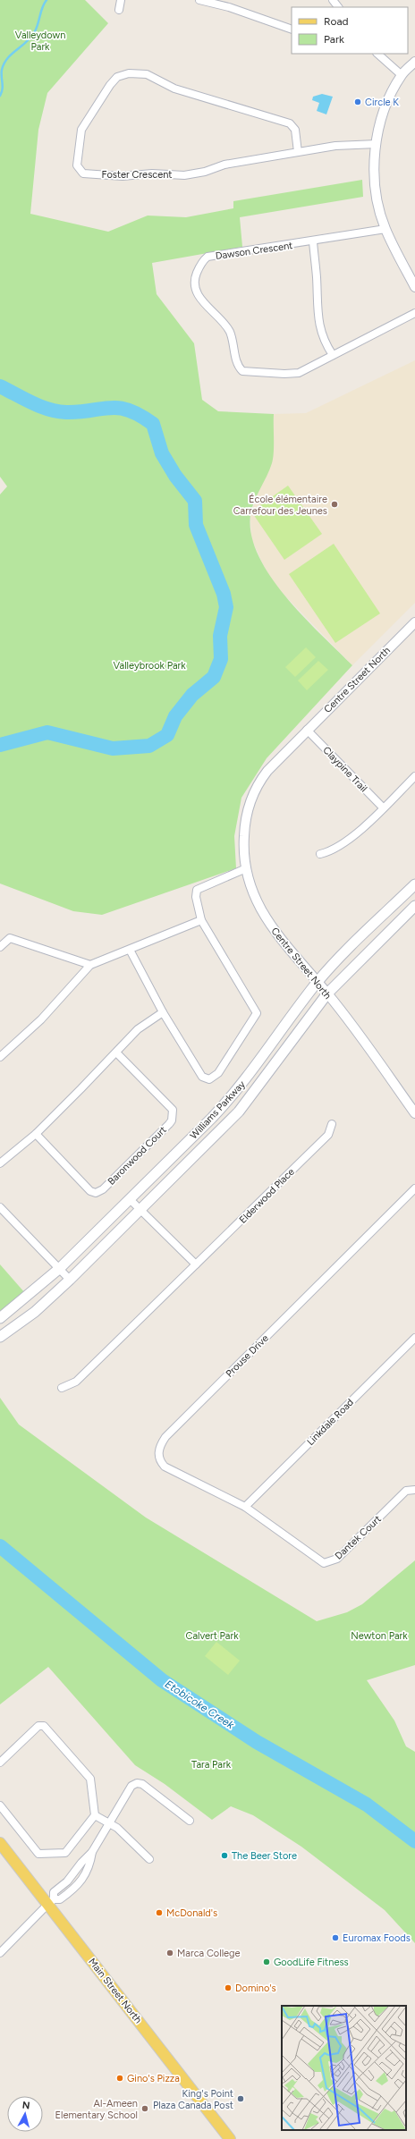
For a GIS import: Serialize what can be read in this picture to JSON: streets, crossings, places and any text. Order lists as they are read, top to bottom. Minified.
{"streets":{"main road":["Williams Parkway","Main Street North"],"street":["Foster Crescent","Dawson Crescent","Centre Street North","Claypine Trail","Baronwood Court","Elderwood Place","Prouse Drive","Linkdale Road","Dantek Court"]},"crossings":[["Centre Street North","Claypine Trail"],["Centre Street North","Williams Parkway"],["Prouse Drive","Linkdale Road"],["Prouse Drive","Dantek Court"],["Linkdale Road","Dantek Court"]],"water":["Etobicoke Creek"],"parks":["Valleydown Park","Valleybrook Park","Calvert Park","Newton Park","Tara Park"],"places":["Circle K","École élémentaire Carrefour des Jeunes","The Beer Store","McDonald's","Euromax Foods","Marca College","GoodLife Fitness","Domino's","Gino's Pizza","King's Point Plaza Canada Post","Al-Ameen Elementary School"],"legend":["Road","Park"],"north":"top"}
